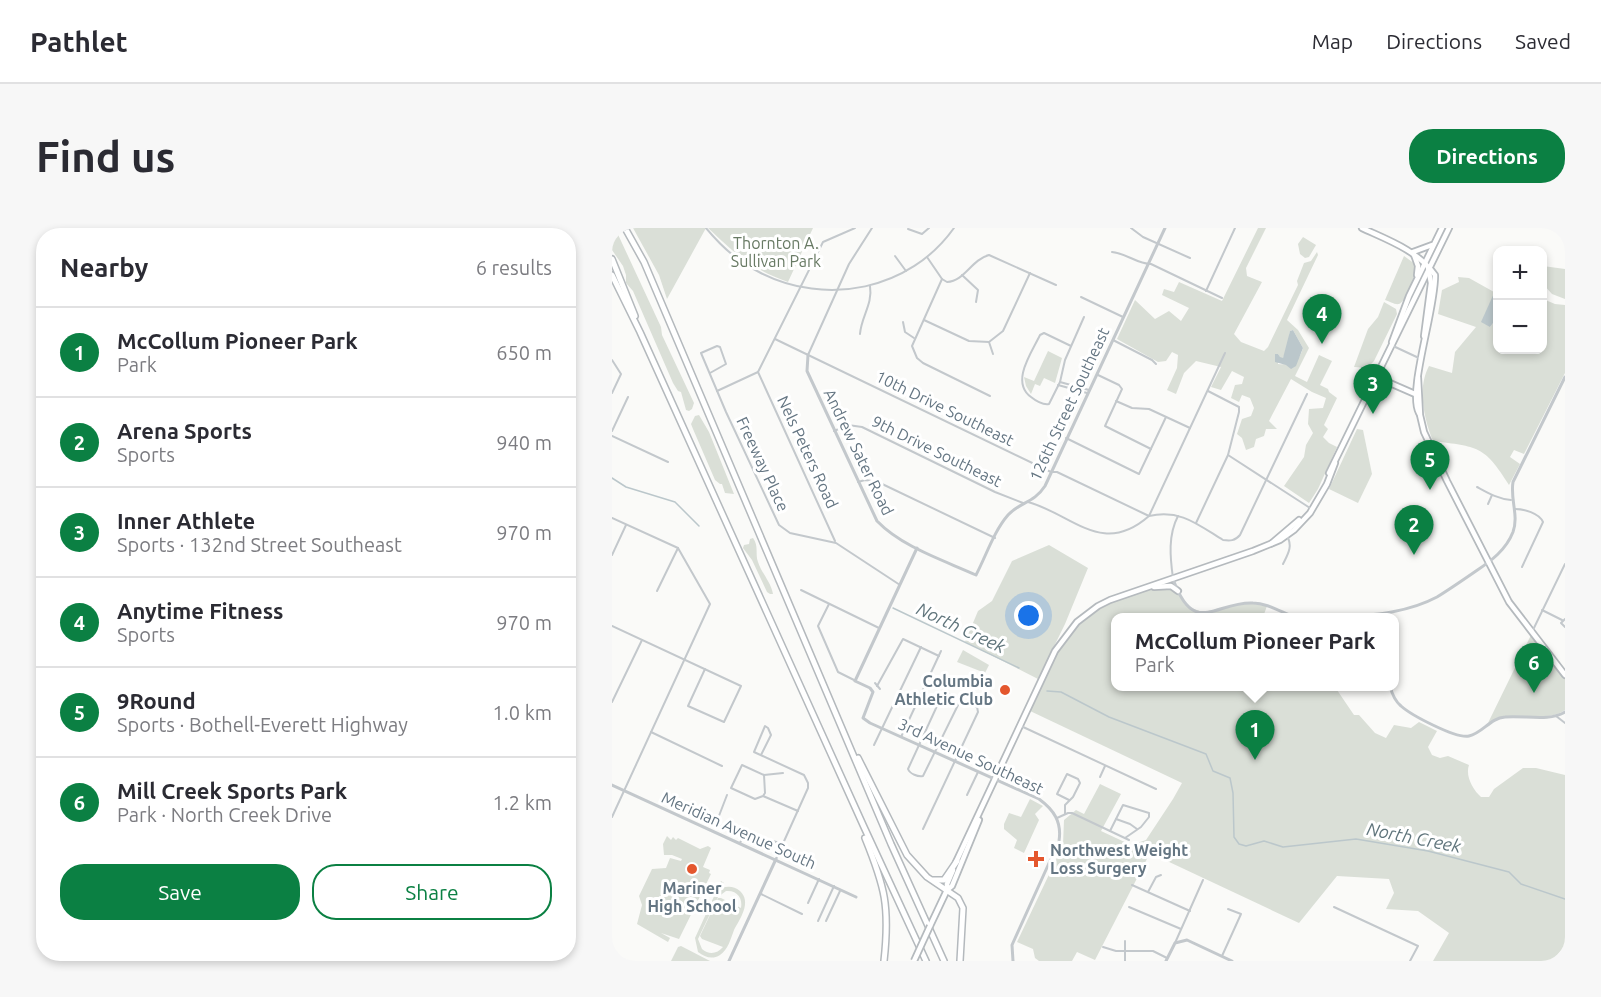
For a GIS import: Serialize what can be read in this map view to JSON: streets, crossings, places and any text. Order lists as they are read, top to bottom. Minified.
{"streets":{"street":["126th Street Southeast","10th Drive Southeast","9th Drive Southeast","Nels Peters Road","Andrew Sater Road","Freeway Place","3rd Avenue Southeast","Meridian Avenue South"]},"crossings":[["126th Street Southeast","10th Drive Southeast"],["126th Street Southeast","9th Drive Southeast"],["126th Street Southeast","Andrew Sater Road"],["10th Drive Southeast","9th Drive Southeast"],["10th Drive Southeast","Andrew Sater Road"],["9th Drive Southeast","Andrew Sater Road"],["Nels Peters Road","Freeway Place"]],"water":["North Creek"],"parks":["Thornton A. Sullivan Park"],"places":{"other":["Columbia Athletic Club","Mariner High School"],"health":["Northwest Weight Loss Surgery"]},"page":{"header":"Pathlet","nav":["Map","Directions","Saved"],"buttons":["Directions",["Save","Share"]],"title":"Find us","heading":["Nearby","6 results"],"map_buttons":["+","−"],"pins":["4","3","5","2","6","1"],"list":[{"mark":"1","name":"McCollum Pioneer Park","note":"Park","value":"650 m"},{"mark":"2","name":"Arena Sports","note":"Sports","value":"940 m"},{"mark":"3","name":"Inner Athlete","note":"Sports · 132nd Street Southeast","value":"970 m"},{"mark":"4","name":"Anytime Fitness","note":"Sports","value":"970 m"},{"mark":"5","name":"9Round","note":"Sports · Bothell-Everett Highway","value":"1.0 km"},{"mark":"6","name":"Mill Creek Sports Park","note":"Park · North Creek Drive","value":"1.2 km"}],"popup":["McCollum Pioneer Park","Park"]}}
